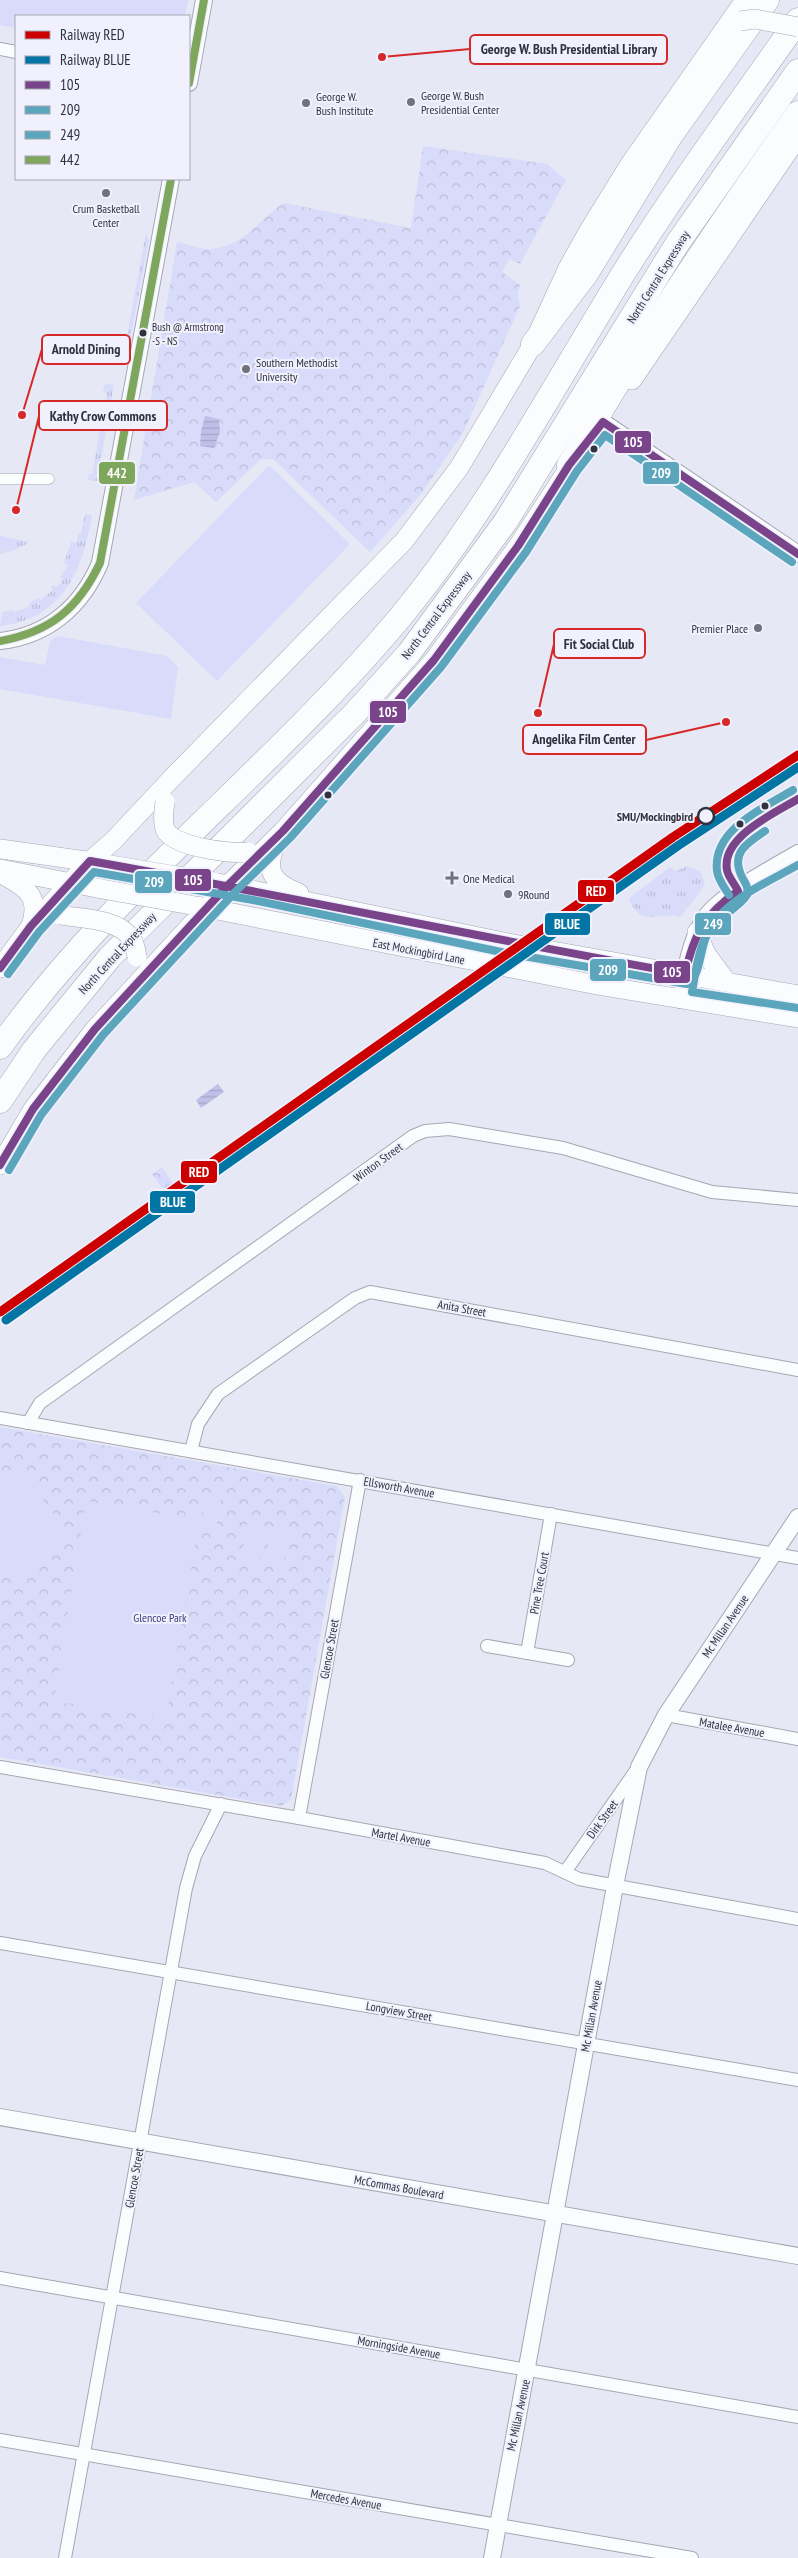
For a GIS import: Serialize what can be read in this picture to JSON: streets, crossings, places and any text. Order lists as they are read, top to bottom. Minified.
{"streets":{"highway":["North Central Expressway"],"main road":["East Mockingbird Lane"],"street":["Winton Street","Anita Street","Ellsworth Avenue","Pine Tree Court","Mc Millan Avenue","Glencoe Street","Matalee Avenue","Dirk Street","Martel Avenue","Longview Street","McCommas Boulevard","Morningside Avenue","Mercedes Avenue"]},"crossings":[["North Central Expressway","East Mockingbird Lane"],["Winton Street","Ellsworth Avenue"],["Anita Street","Ellsworth Avenue"],["Ellsworth Avenue","Pine Tree Court"],["Ellsworth Avenue","Mc Millan Avenue"],["Ellsworth Avenue","Glencoe Street"],["Mc Millan Avenue","Matalee Avenue"],["Mc Millan Avenue","Dirk Street"],["Mc Millan Avenue","Martel Avenue"],["Mc Millan Avenue","Longview Street"],["Mc Millan Avenue","McCommas Boulevard"],["Mc Millan Avenue","Morningside Avenue"],["Mc Millan Avenue","Mercedes Avenue"],["Glencoe Street","Martel Avenue"],["Glencoe Street","Longview Street"],["Glencoe Street","McCommas Boulevard"],["Glencoe Street","Morningside Avenue"],["Glencoe Street","Mercedes Avenue"],["Dirk Street","Martel Avenue"]],"parks":["Glencoe Park"],"places":{"other":["George W. Bush Presidential Library","George W. Bush Presidential Center","George W. Bush Institute","Crum Basketball Center","Bush @ Armstrong -S - NS","Southern Methodist University","Arnold Dining","Kathy Crow Commons","Premier Place","Fit Social Club","Angelika Film Center","SMU/Mockingbird","9Round"],"health":["One Medical"]},"lines":["transit line 442","transit line 105","transit line 209","rail line RED","rail line BLUE","transit line 249"],"legend":["Railway RED","Railway BLUE","105","209","249","442"]}
